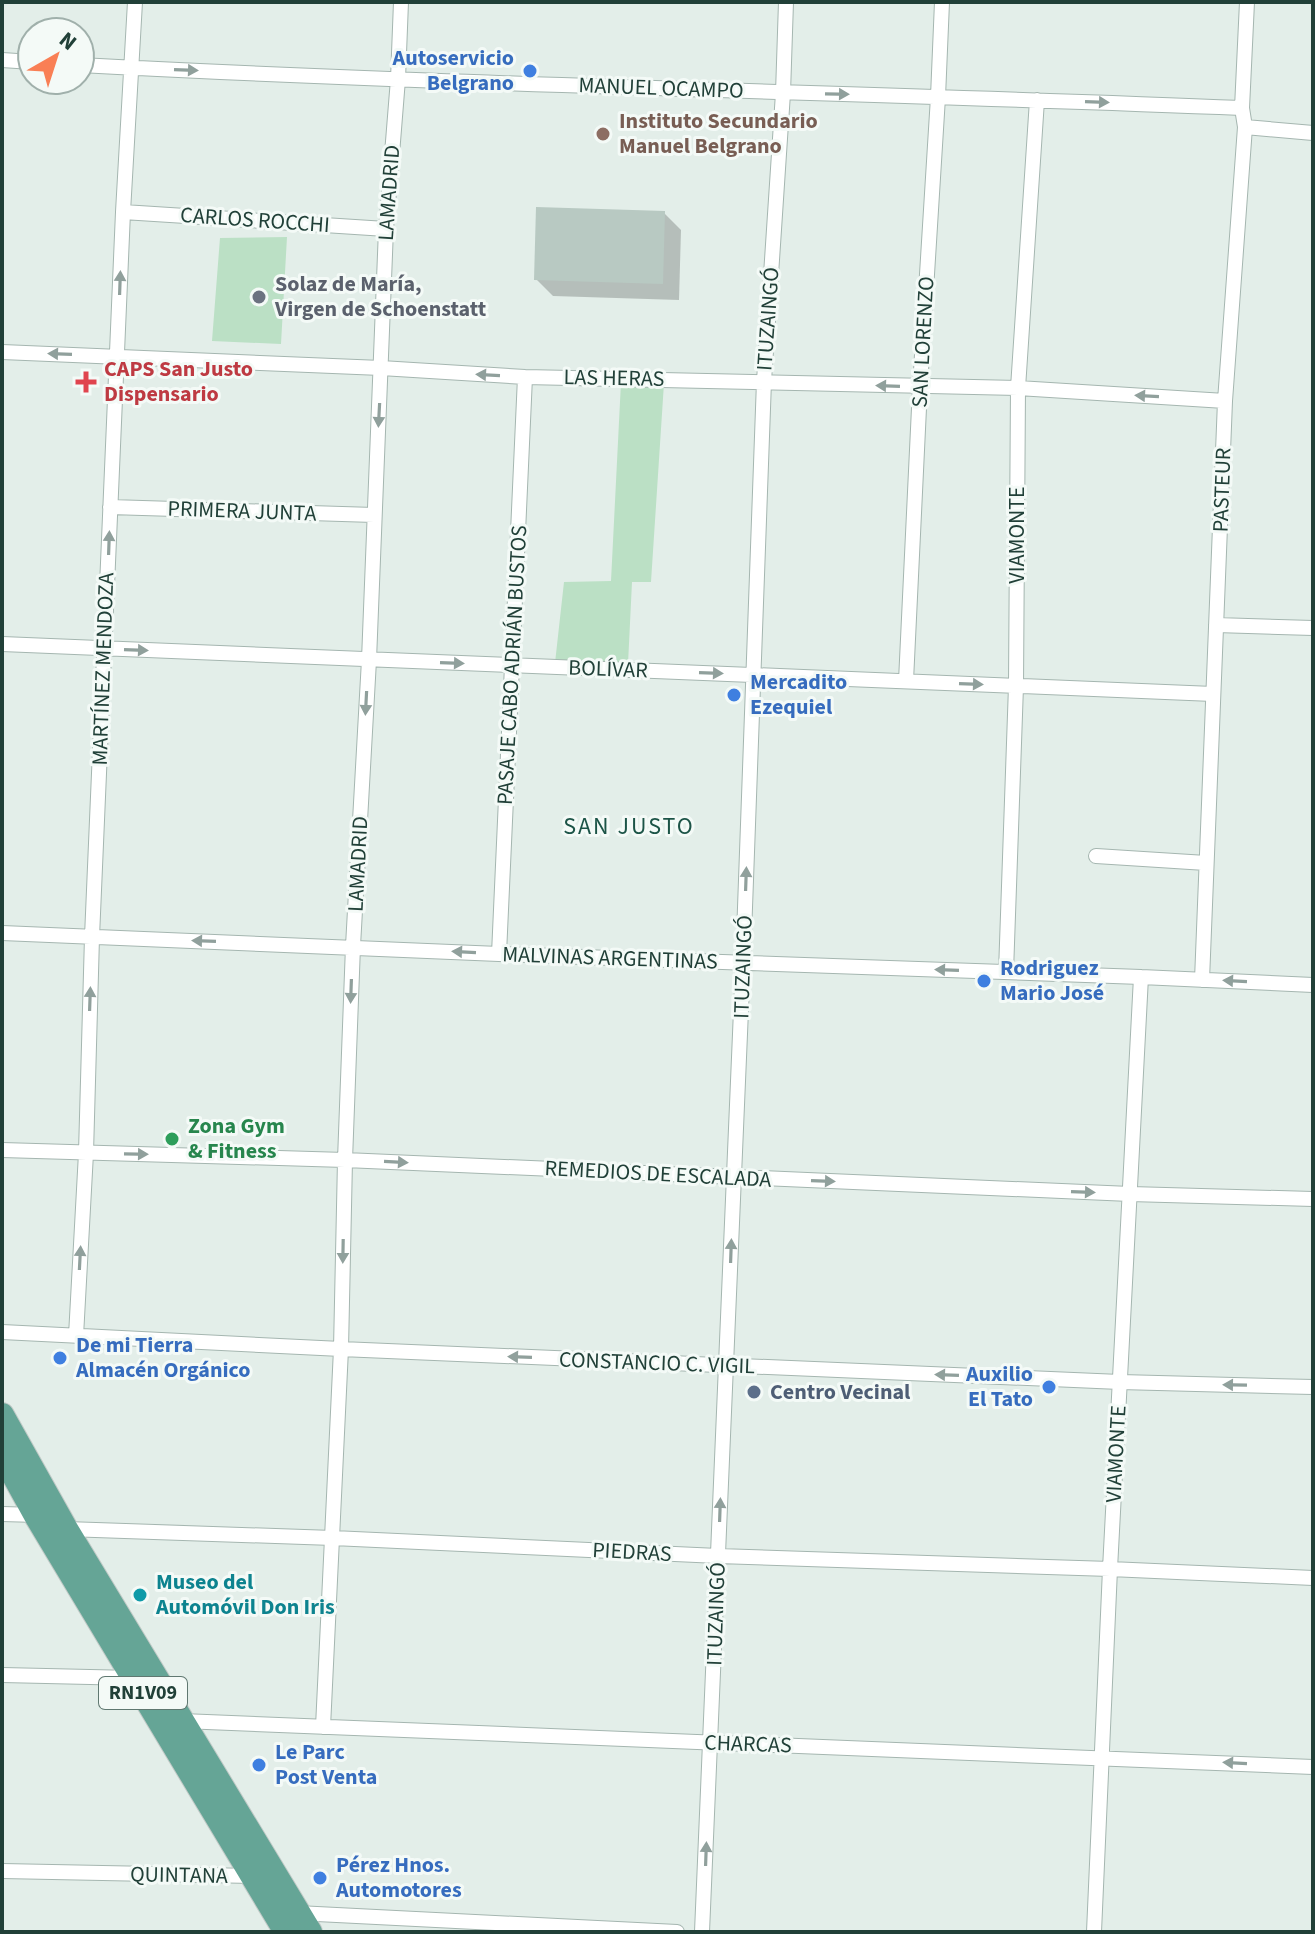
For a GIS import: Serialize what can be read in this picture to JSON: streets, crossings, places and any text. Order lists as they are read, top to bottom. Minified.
{"streets":{"main road":["RN1V09"],"street":["MANUEL OCAMPO","LAMADRID","CARLOS ROCCHI","ITUZAINGÓ","SAN LORENZO","LAS HERAS","PASTEUR","PRIMERA JUNTA","VIAMONTE","PASAJE CABO ADRIÁN BUSTOS","MARTÍNEZ MENDOZA","BOLÍVAR","MALVINAS ARGENTINAS","REMEDIOS DE ESCALADA","CONSTANCIO C. VIGIL","PIEDRAS","CHARCAS","QUINTANA"]},"crossings":[["MANUEL OCAMPO","LAMADRID"],["MANUEL OCAMPO","ITUZAINGÓ"],["MANUEL OCAMPO","SAN LORENZO"],["MANUEL OCAMPO","PASTEUR"],["MANUEL OCAMPO","VIAMONTE"],["MANUEL OCAMPO","MARTÍNEZ MENDOZA"],["LAMADRID","CARLOS ROCCHI"],["LAMADRID","LAS HERAS"],["LAMADRID","PRIMERA JUNTA"],["LAMADRID","BOLÍVAR"],["LAMADRID","MALVINAS ARGENTINAS"],["LAMADRID","REMEDIOS DE ESCALADA"],["LAMADRID","CONSTANCIO C. VIGIL"],["LAMADRID","PIEDRAS"],["LAMADRID","CHARCAS"],["CARLOS ROCCHI","MARTÍNEZ MENDOZA"],["ITUZAINGÓ","LAS HERAS"],["ITUZAINGÓ","BOLÍVAR"],["ITUZAINGÓ","MALVINAS ARGENTINAS"],["ITUZAINGÓ","REMEDIOS DE ESCALADA"],["ITUZAINGÓ","CONSTANCIO C. VIGIL"],["ITUZAINGÓ","PIEDRAS"],["ITUZAINGÓ","CHARCAS"],["SAN LORENZO","LAS HERAS"],["SAN LORENZO","BOLÍVAR"],["LAS HERAS","PASTEUR"],["LAS HERAS","VIAMONTE"],["LAS HERAS","PASAJE CABO ADRIÁN BUSTOS"],["LAS HERAS","MARTÍNEZ MENDOZA"],["PASTEUR","BOLÍVAR"],["PASTEUR","MALVINAS ARGENTINAS"],["PRIMERA JUNTA","MARTÍNEZ MENDOZA"],["VIAMONTE","BOLÍVAR"],["VIAMONTE","MALVINAS ARGENTINAS"],["VIAMONTE","REMEDIOS DE ESCALADA"],["VIAMONTE","CONSTANCIO C. VIGIL"],["VIAMONTE","PIEDRAS"],["VIAMONTE","CHARCAS"],["PASAJE CABO ADRIÁN BUSTOS","BOLÍVAR"],["PASAJE CABO ADRIÁN BUSTOS","MALVINAS ARGENTINAS"],["MARTÍNEZ MENDOZA","BOLÍVAR"],["MARTÍNEZ MENDOZA","MALVINAS ARGENTINAS"],["MARTÍNEZ MENDOZA","REMEDIOS DE ESCALADA"],["MARTÍNEZ MENDOZA","CONSTANCIO C. VIGIL"],["PIEDRAS","RN1V09"],["RN1V09","CHARCAS"],["RN1V09","QUINTANA"]],"one_way":["MANUEL OCAMPO","LAMADRID","ITUZAINGÓ","LAS HERAS","MARTÍNEZ MENDOZA","BOLÍVAR","MALVINAS ARGENTINAS","REMEDIOS DE ESCALADA","CONSTANCIO C. VIGIL"],"districts":["SAN JUSTO"],"places":{"other":["Autoservicio Belgrano","Instituto Secundario Manuel Belgrano","Solaz de María, Virgen de Schoenstatt","Mercadito Ezequiel","Rodriguez Mario José","Zona Gym & Fitness","De mi Tierra Almacén Orgánico","Auxilio El Tato","Centro Vecinal","Museo del Automóvil Don Iris","Le Parc Post Venta","Pérez Hnos. Automotores"],"health":["CAPS San Justo Dispensario"]},"north":"top right"}
